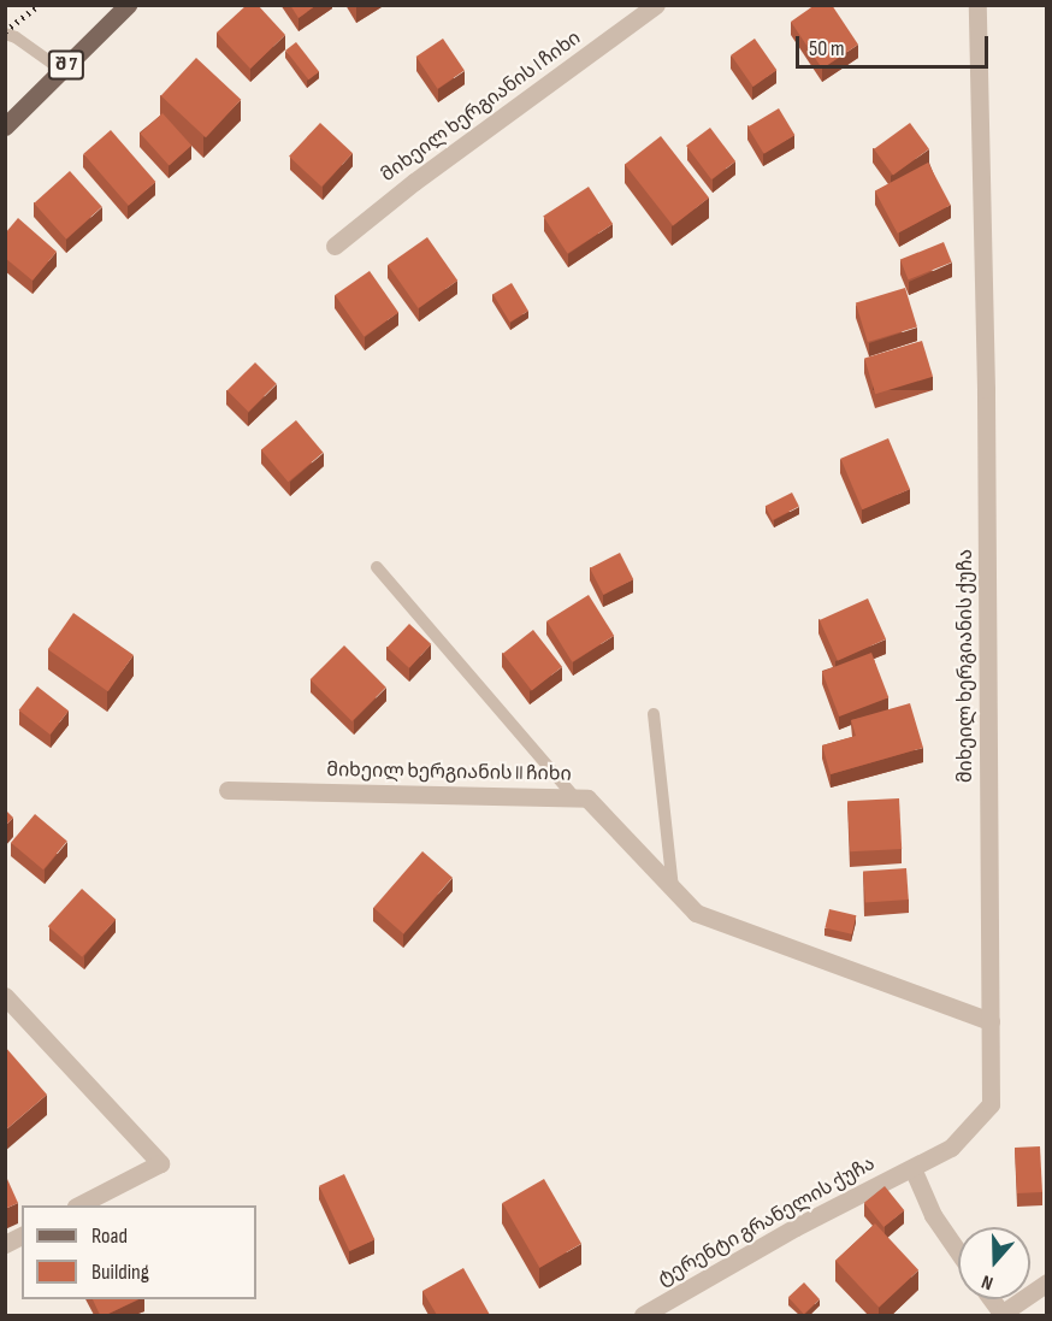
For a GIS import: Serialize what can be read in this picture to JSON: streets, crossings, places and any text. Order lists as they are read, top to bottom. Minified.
{"streets":{"main road":["შ 7"],"street":["მიხეილ ხერგიანის I ჩიხი","მიხეილ ხერგიანის ქუჩა","მიხეილ ხერგიანის II ჩიხი","ტერენტი გრანელის ქუჩა"]},"crossings":[["მიხეილ ხერგიანის ქუჩა","მიხეილ ხერგიანის II ჩიხი"],["მიხეილ ხერგიანის ქუჩა","ტერენტი გრანელის ქუჩა"]],"legend":["Road","Building"],"scale_bar":"50 m","north":"bottom"}
